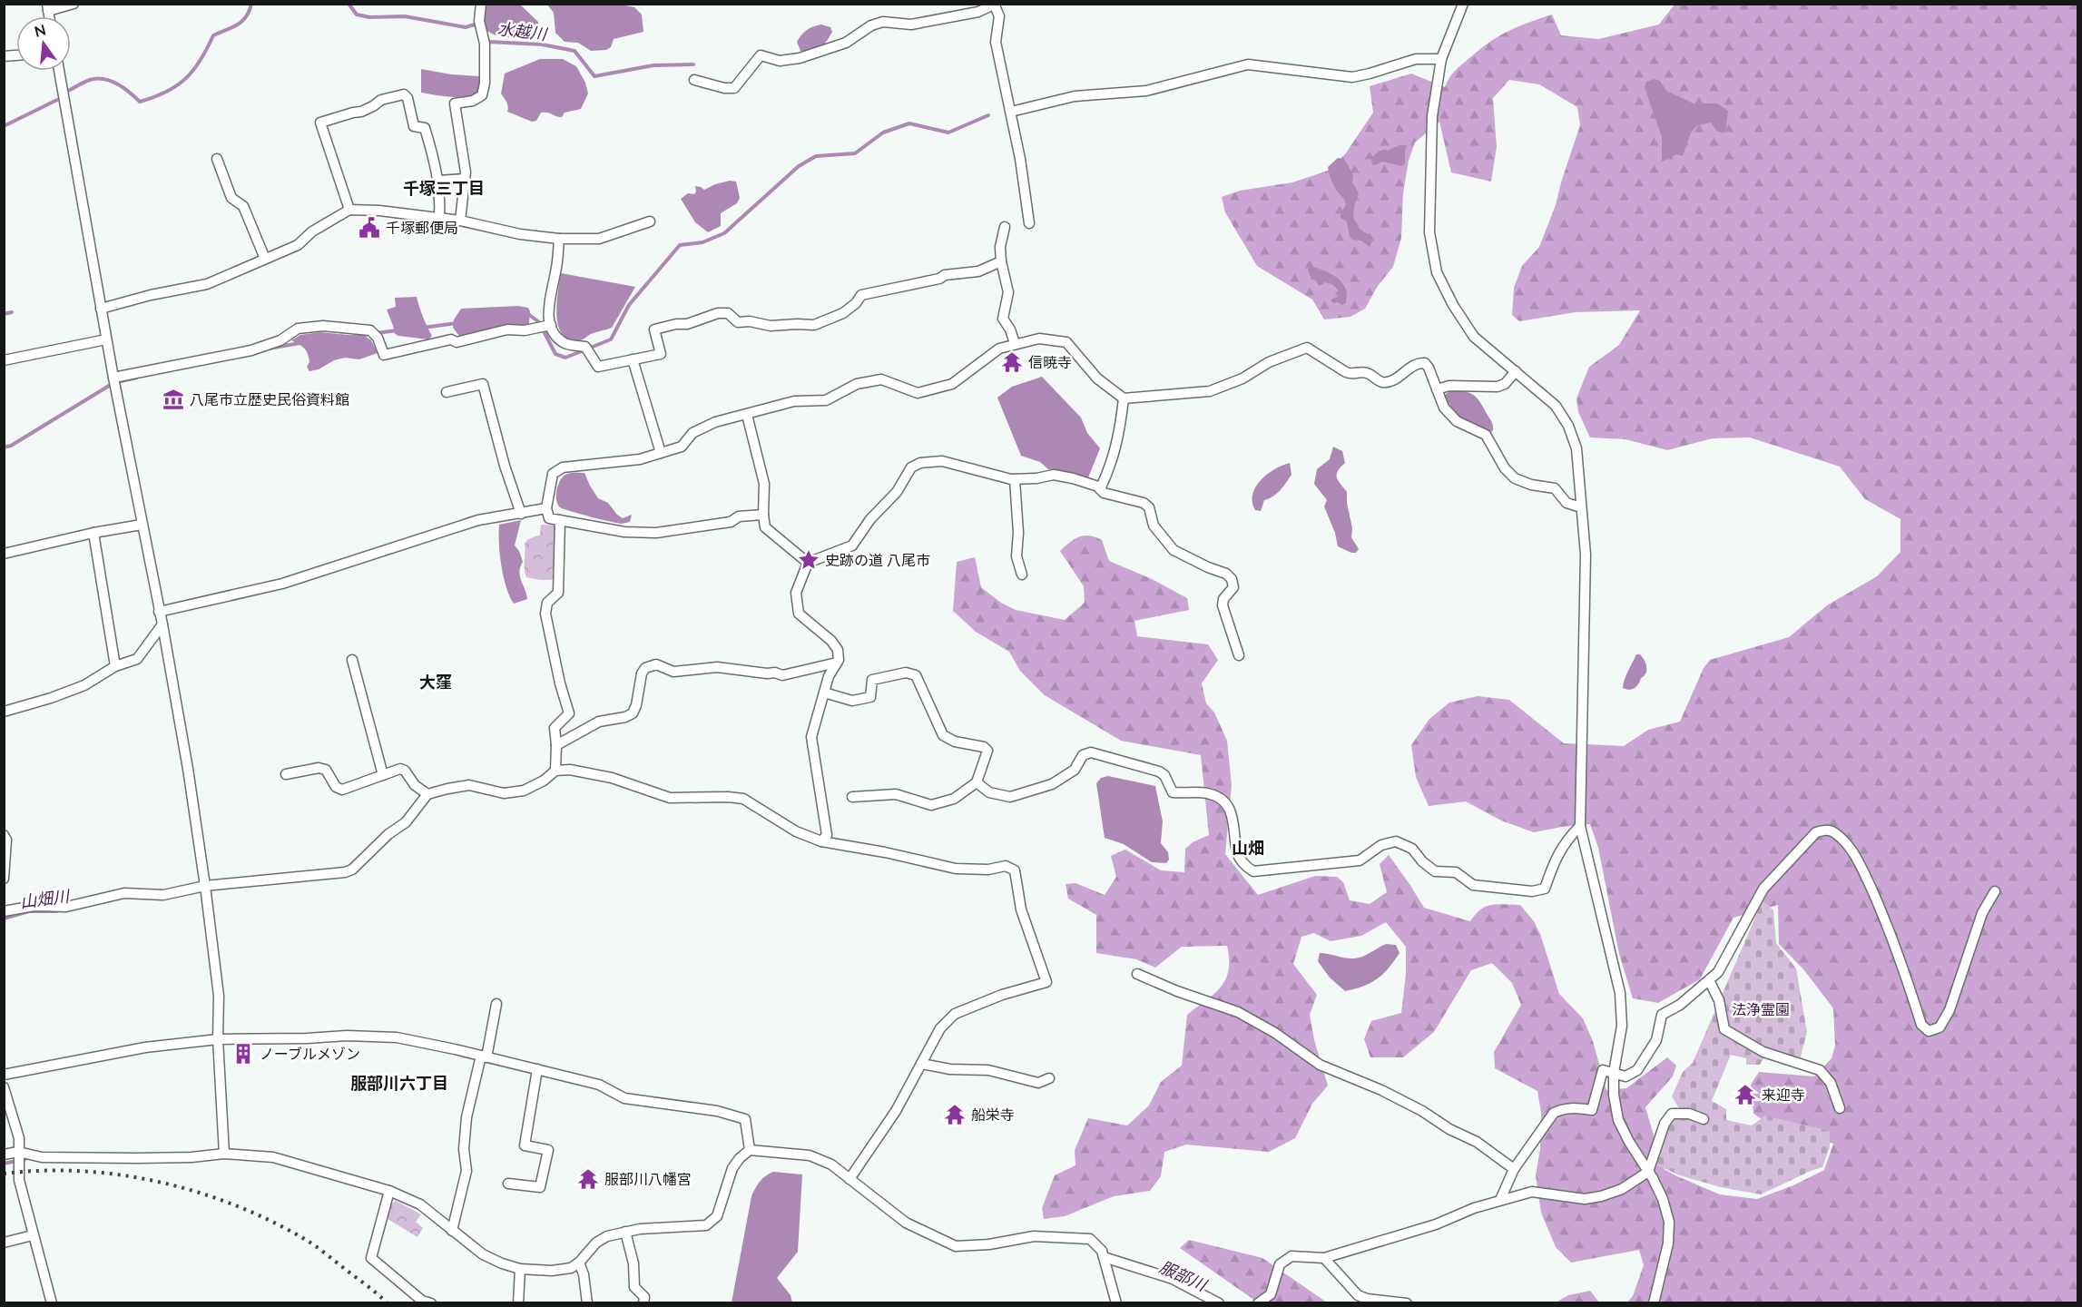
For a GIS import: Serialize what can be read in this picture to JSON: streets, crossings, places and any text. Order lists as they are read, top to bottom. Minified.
{"districts":["千塚三丁目","大窪","山畑","服部川六丁目"],"water":["水越川","山畑川","服部川"],"parks":["法浄霊園"],"places":{"public building":["千塚郵便局"],"temple":["信暁寺","来迎寺","船栄寺","服部川八幡宮"],"museum":["八尾市立歴史民俗資料館"],"place":["史跡の道 八尾市"],"building":["ノーブルメゾン"]},"north":"top"}
